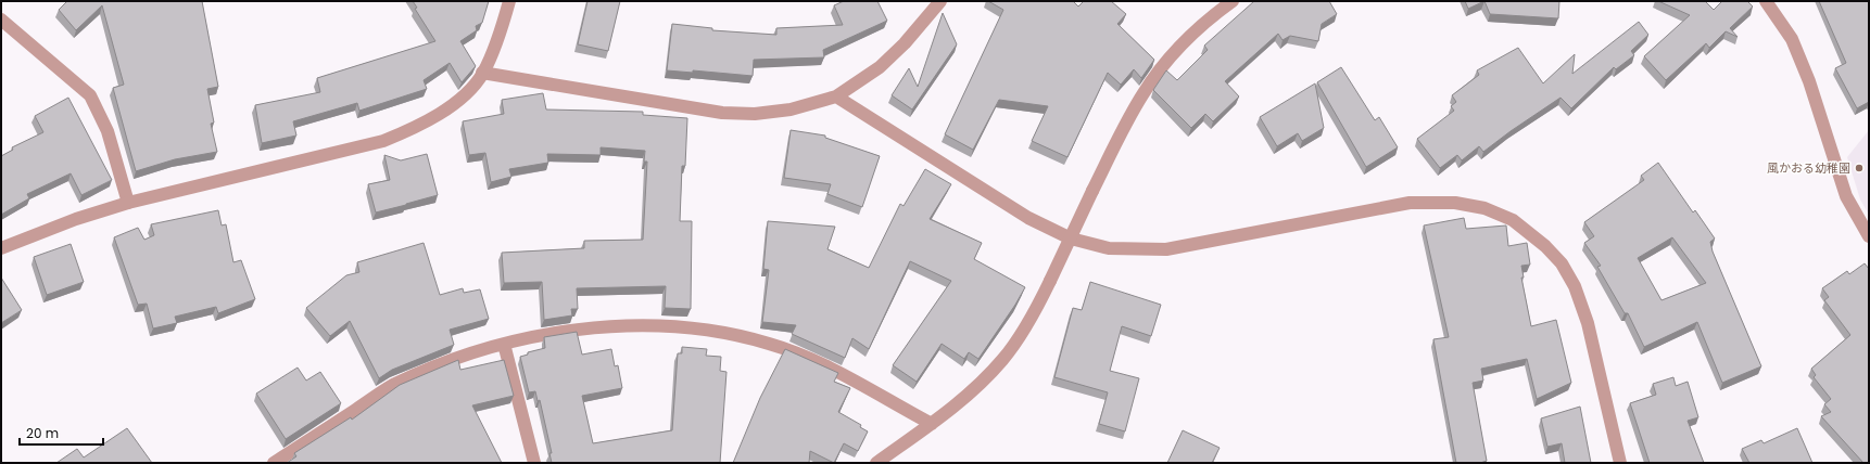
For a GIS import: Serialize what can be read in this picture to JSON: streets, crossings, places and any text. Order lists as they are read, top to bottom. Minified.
{"places":["風かおる幼稚園"],"scale_bar":"20 m"}
